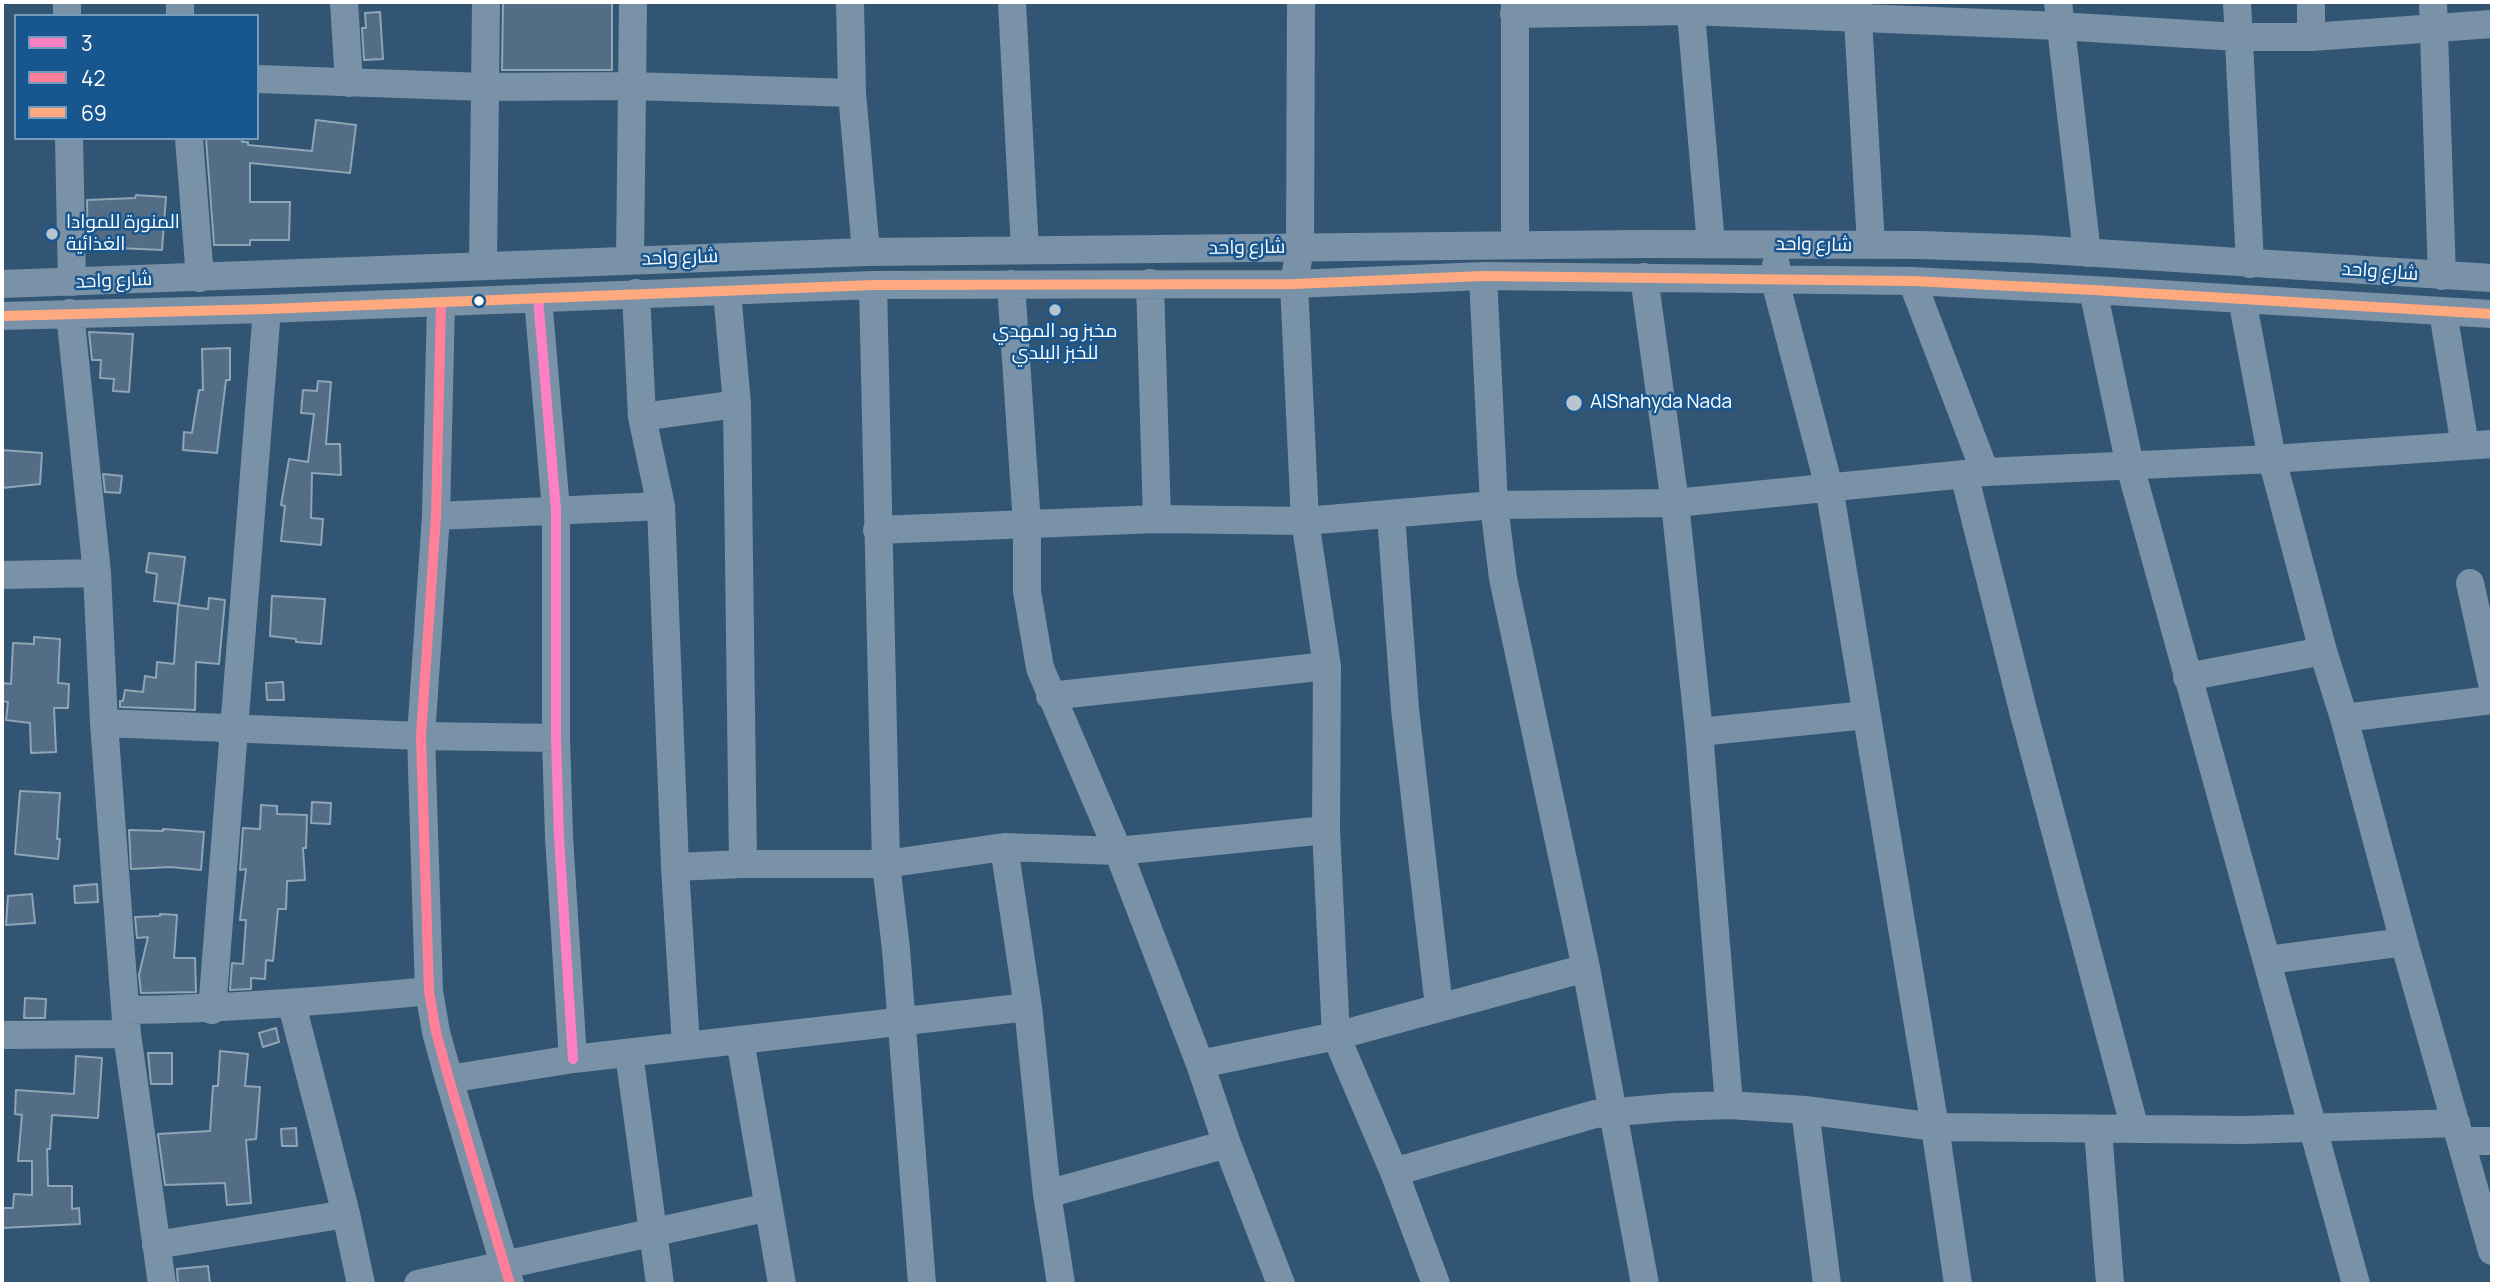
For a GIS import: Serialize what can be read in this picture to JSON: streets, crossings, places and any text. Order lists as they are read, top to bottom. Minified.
{"streets":{"street":["شارع واحد"]},"places":["المنورة للموادا الغذائية","مخبز ود المهدي للخبز البلدي","AlShahyda Nada"],"lines":["transit line 69","transit line 3","transit line 42"],"legend":["3","42","69"]}
